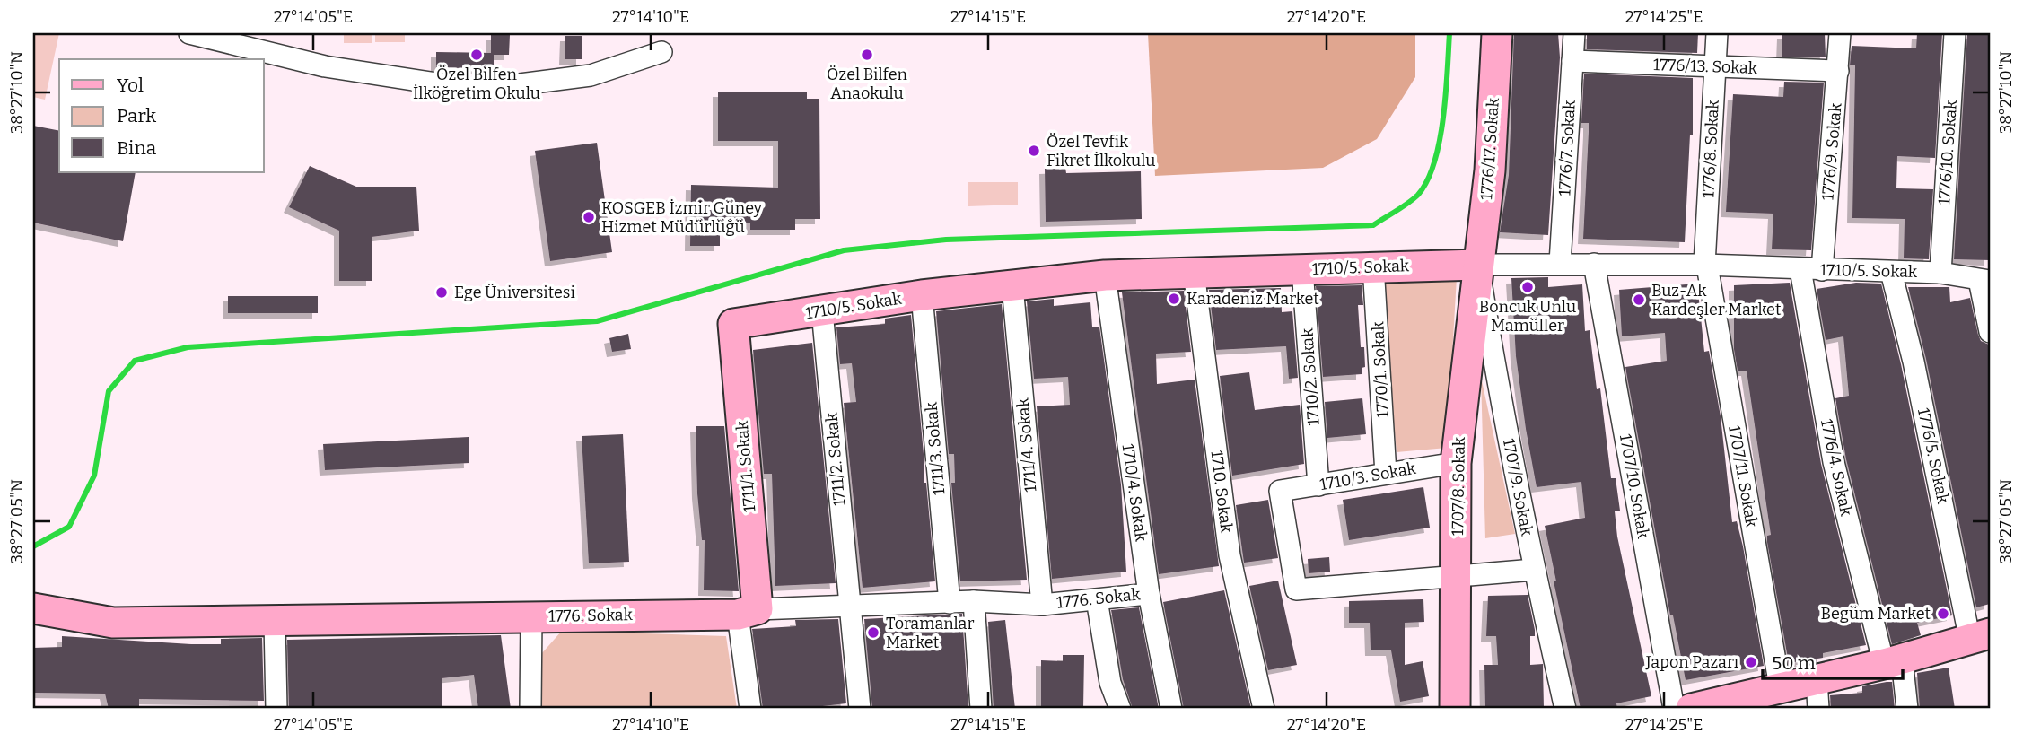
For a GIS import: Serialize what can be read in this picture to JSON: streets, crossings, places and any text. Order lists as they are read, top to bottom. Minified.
{"streets":{"street":["1776/13. Sokak","1776/7. Sokak","1776/17. Sokak","1776/8. Sokak","1776/9. Sokak","1776/10. Sokak","1710/5. Sokak","1770/1. Sokak","1710/2. Sokak","1711/4. Sokak","1711/3. Sokak","1776/5. Sokak","1711/2. Sokak","1711/1. Sokak","1776/4. Sokak","1710/3. Sokak","1707/11. Sokak","1707/8. Sokak","1707/10. Sokak","1707/9. Sokak","1710. Sokak","1710/4. Sokak","1776. Sokak"]},"crossings":[["1776/13. Sokak","1776/7. Sokak"],["1776/13. Sokak","1776/8. Sokak"],["1776/13. Sokak","1776/9. Sokak"],["1776/7. Sokak","1710/5. Sokak"],["1776/17. Sokak","1710/5. Sokak"],["1776/17. Sokak","1707/8. Sokak"],["1776/17. Sokak","1707/9. Sokak"],["1776/8. Sokak","1710/5. Sokak"],["1776/8. Sokak","1707/11. Sokak"],["1776/9. Sokak","1710/5. Sokak"],["1776/10. Sokak","1710/5. Sokak"],["1710/5. Sokak","1770/1. Sokak"],["1710/5. Sokak","1710/2. Sokak"],["1710/5. Sokak","1711/4. Sokak"],["1710/5. Sokak","1711/3. Sokak"],["1710/5. Sokak","1776/5. Sokak"],["1710/5. Sokak","1711/2. Sokak"],["1710/5. Sokak","1711/1. Sokak"],["1710/5. Sokak","1776/4. Sokak"],["1710/5. Sokak","1707/11. Sokak"],["1710/5. Sokak","1707/8. Sokak"],["1710/5. Sokak","1707/10. Sokak"],["1710/5. Sokak","1707/9. Sokak"],["1710/5. Sokak","1710. Sokak"],["1710/5. Sokak","1710/4. Sokak"],["1770/1. Sokak","1710/3. Sokak"],["1710/2. Sokak","1710/3. Sokak"],["1711/4. Sokak","1776. Sokak"],["1711/3. Sokak","1776. Sokak"],["1711/2. Sokak","1776. Sokak"],["1711/1. Sokak","1776. Sokak"],["1710/3. Sokak","1707/8. Sokak"],["1707/8. Sokak","1707/9. Sokak"],["1710/4. Sokak","1776. Sokak"]],"places":["Özel Bilfen İlköğretim Okulu","Özel Bilfen Anaokulu","Özel Tevfik Fikret İlkokulu","KOSGEB İzmir Güney Hizmet Müdürlüğü","Boncuk Unlu Mamüller","Ege Üniversitesi","Karadeniz Market","Buz-Ak Kardeşler Market","Begüm Market","Toramanlar Market","Japon Pazarı"],"legend":["Yol","Park","Bina"],"scale_bar":"50 m","coordinates":["27°14'05\"E","27°14'10\"E","27°14'15\"E","27°14'20\"E","27°14'25\"E","38°27'10\"N","38°27'05\"N"]}
